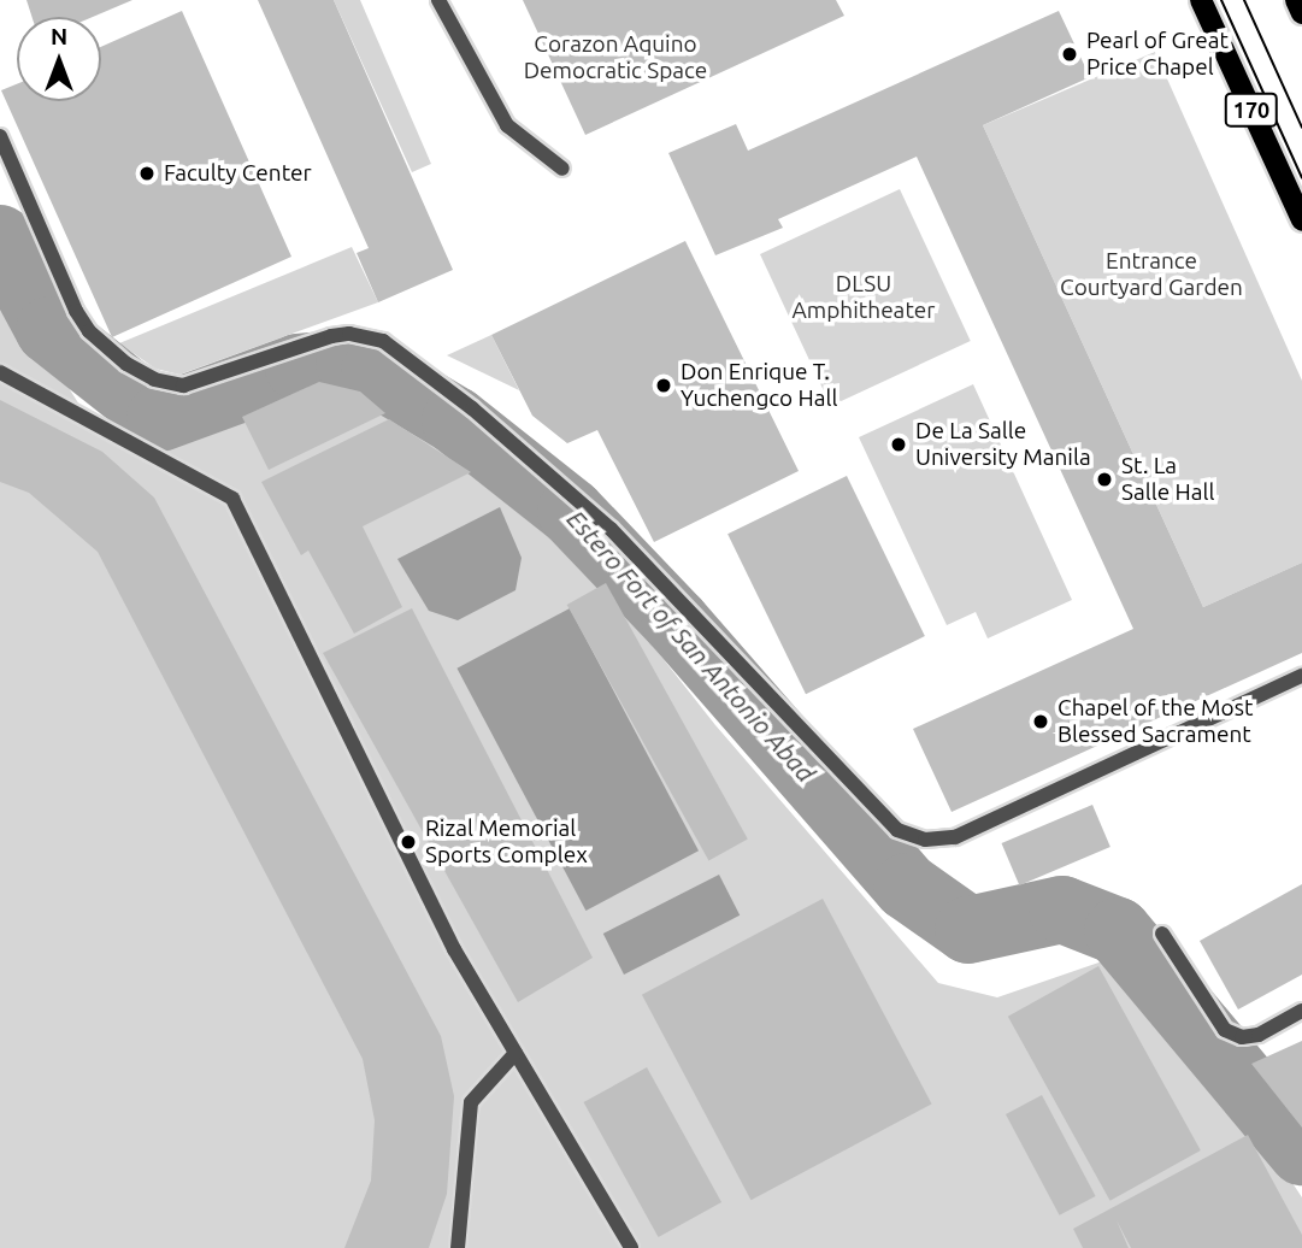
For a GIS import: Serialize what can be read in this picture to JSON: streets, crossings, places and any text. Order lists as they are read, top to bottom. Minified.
{"streets":{"main road":["170"]},"water":["Estero Fort of San Antonio Abad"],"parks":["Corazon Aquino Democratic Space","Entrance Courtyard Garden","DLSU Amphitheater"],"places":["Pearl of Great Price Chapel","Faculty Center","Don Enrique T. Yuchengco Hall","De La Salle University Manila","St. La Salle Hall","Chapel of the Most Blessed Sacrament","Rizal Memorial Sports Complex"],"north":"top"}
